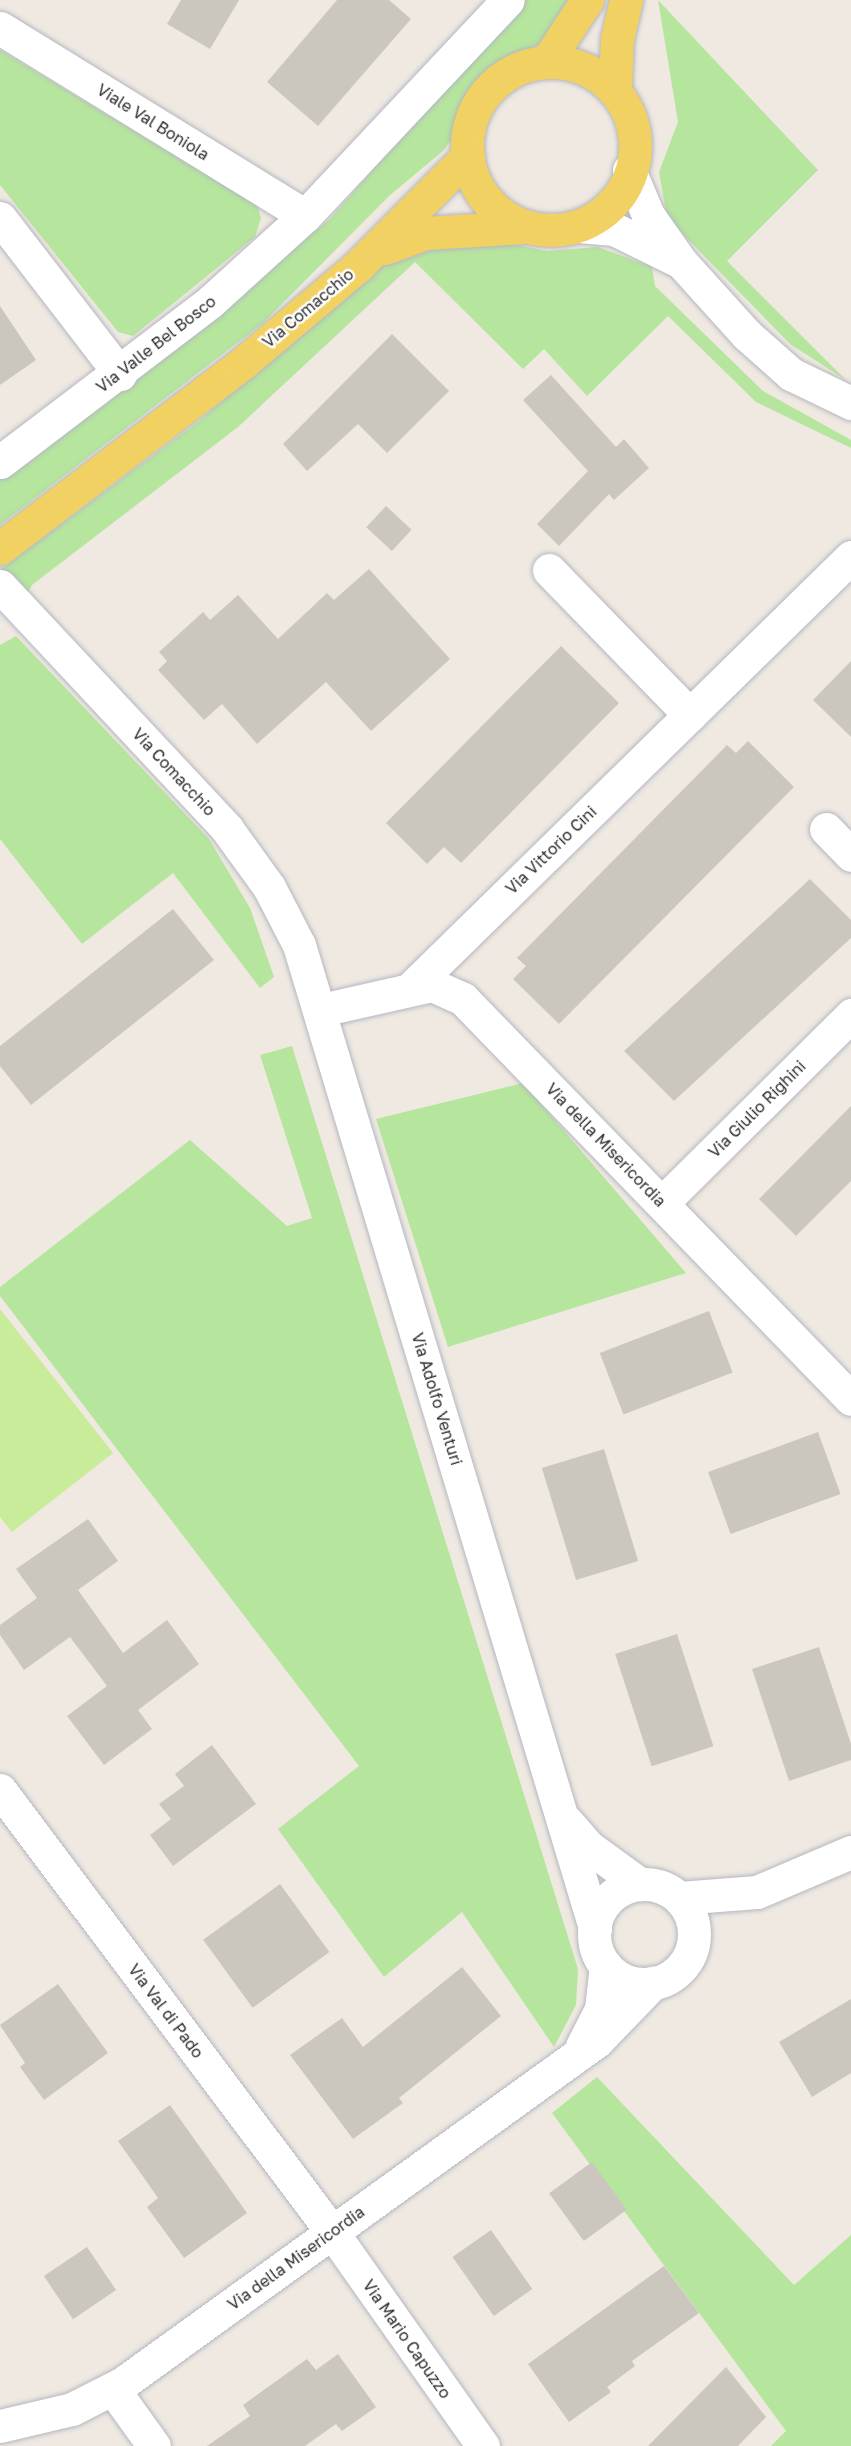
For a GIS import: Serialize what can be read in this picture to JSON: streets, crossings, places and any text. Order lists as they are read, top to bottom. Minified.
{"streets":{"main road":["Via Comacchio"],"street":["Viale Val Boniola","Via Valle Bel Bosco","Via Vittorio Cini","Via Giulio Righini","Via della Misericordia","Via Adolfo Venturi","Via Val di Pado","Via Mario Capuzzo"]},"crossings":[["Viale Val Boniola","Via Valle Bel Bosco"],["Via Comacchio","Via della Misericordia"],["Via Comacchio","Via Adolfo Venturi"],["Via Vittorio Cini","Via della Misericordia"],["Via Giulio Righini","Via della Misericordia"],["Via della Misericordia","Via Adolfo Venturi"],["Via della Misericordia","Via Val di Pado"],["Via della Misericordia","Via Mario Capuzzo"],["Via Val di Pado","Via Mario Capuzzo"]]}
